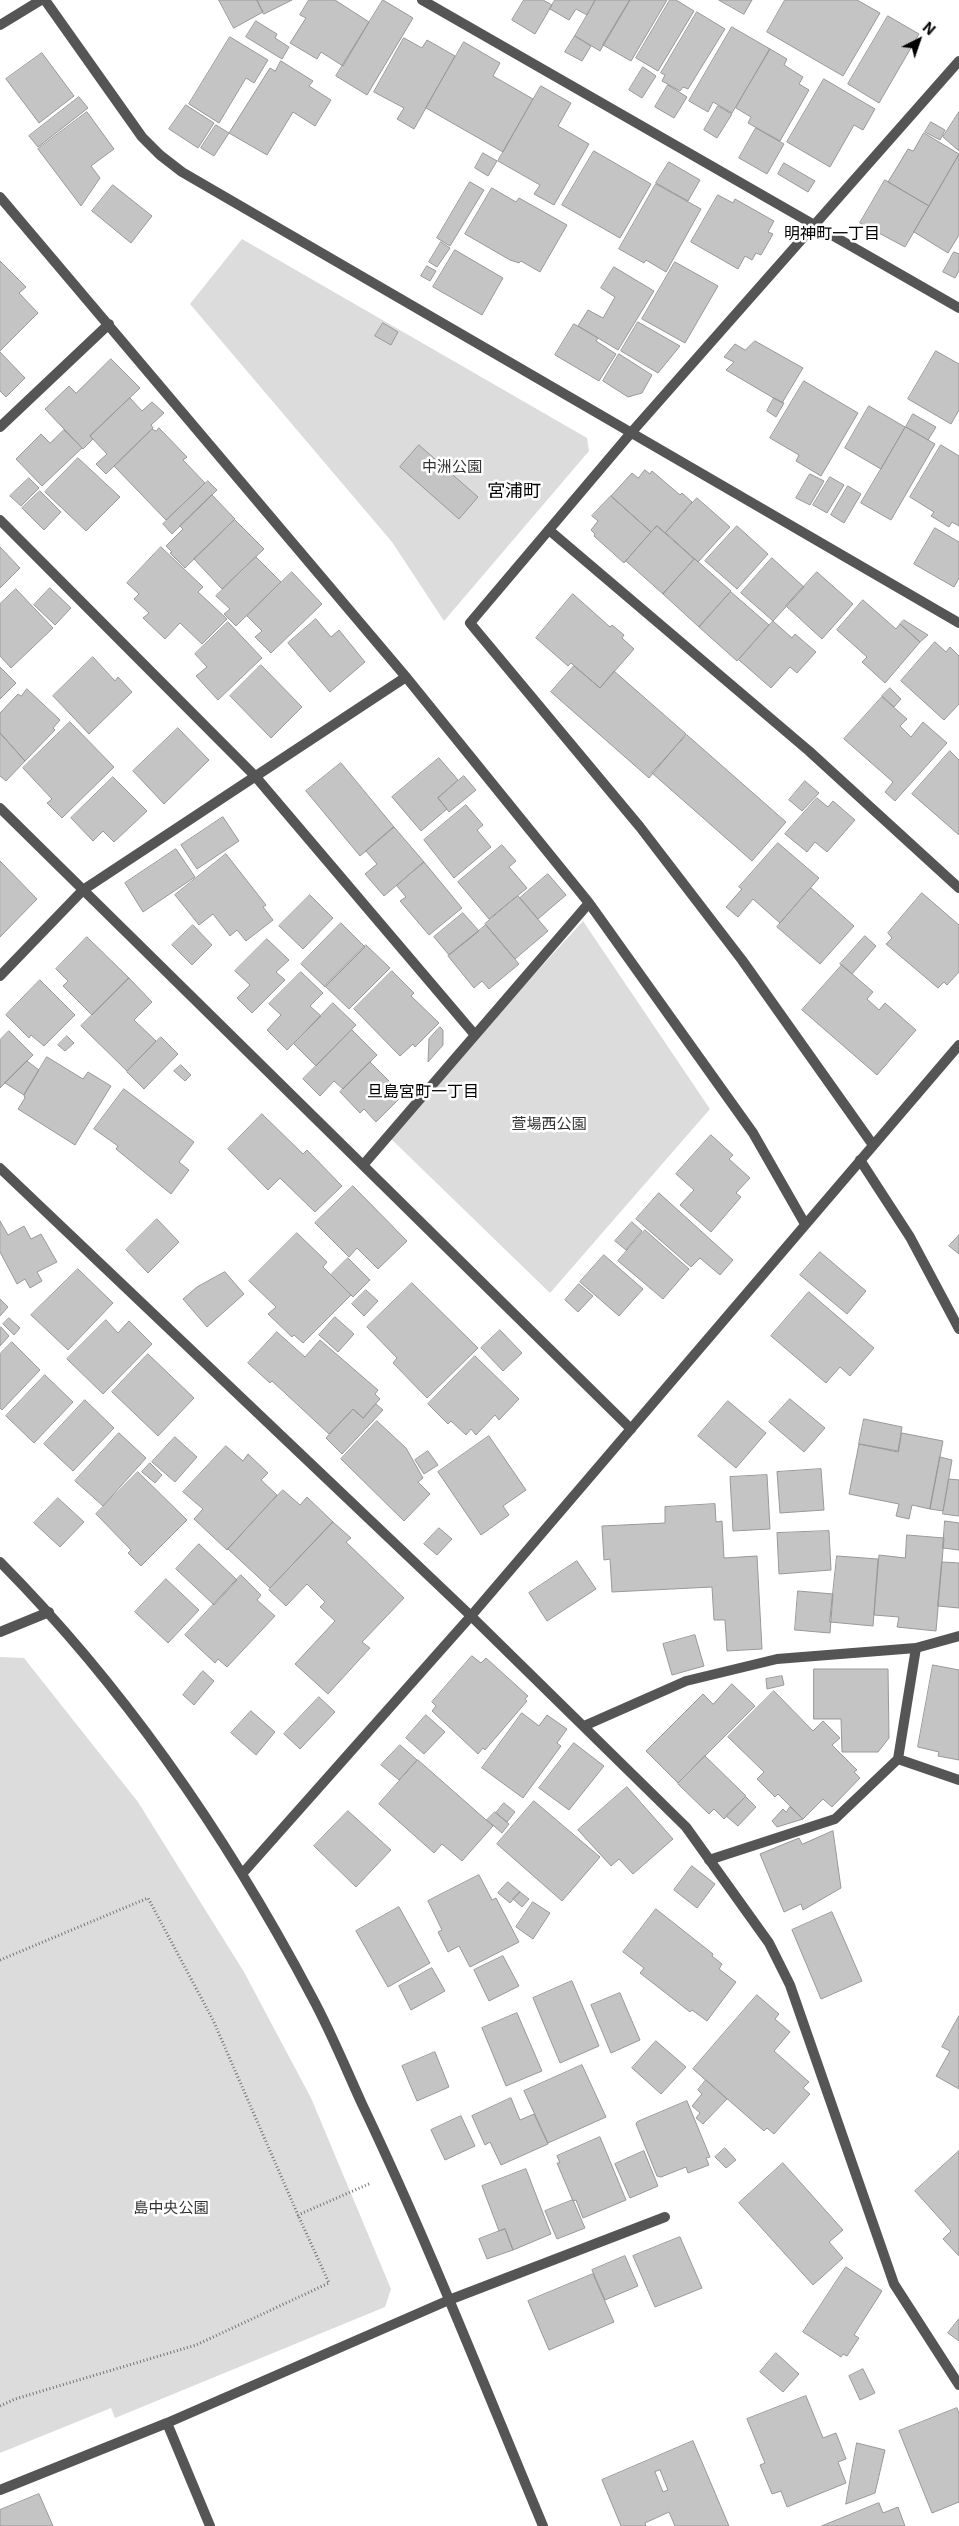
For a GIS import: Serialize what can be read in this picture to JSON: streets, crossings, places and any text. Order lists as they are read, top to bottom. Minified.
{"districts":["明神町一丁目","宮浦町","旦島宮町一丁目"],"parks":["中洲公園","萱場西公園","島中央公園"],"north":"top right"}
